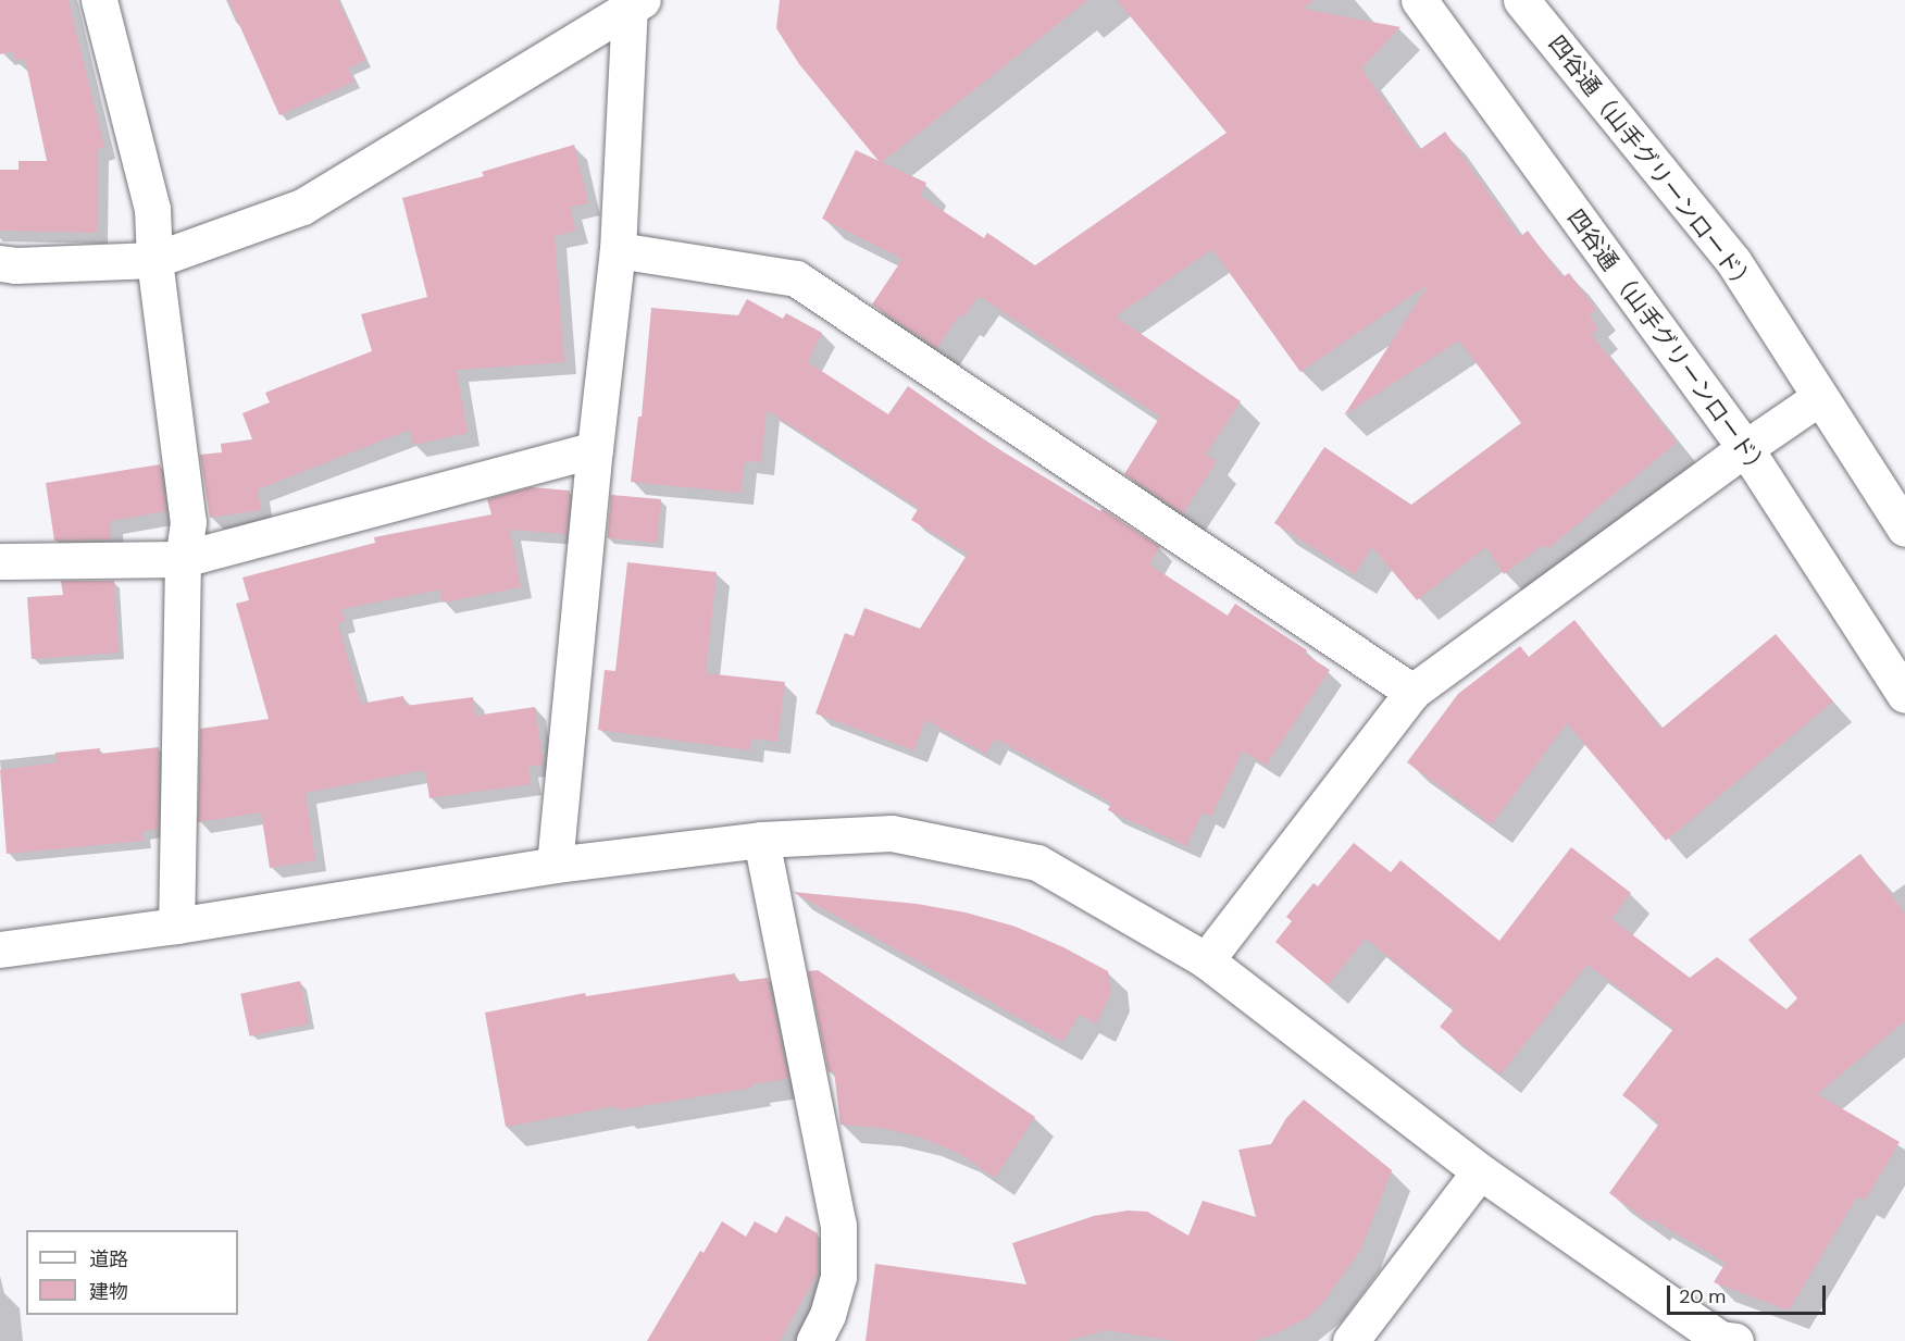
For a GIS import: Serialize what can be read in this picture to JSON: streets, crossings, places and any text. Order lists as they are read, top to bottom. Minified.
{"streets":{"street":["四谷通（山手グリーンロード）","四谷通 （山手グリーンロード）"]},"legend":["道路","建物"],"scale_bar":"20 m"}
